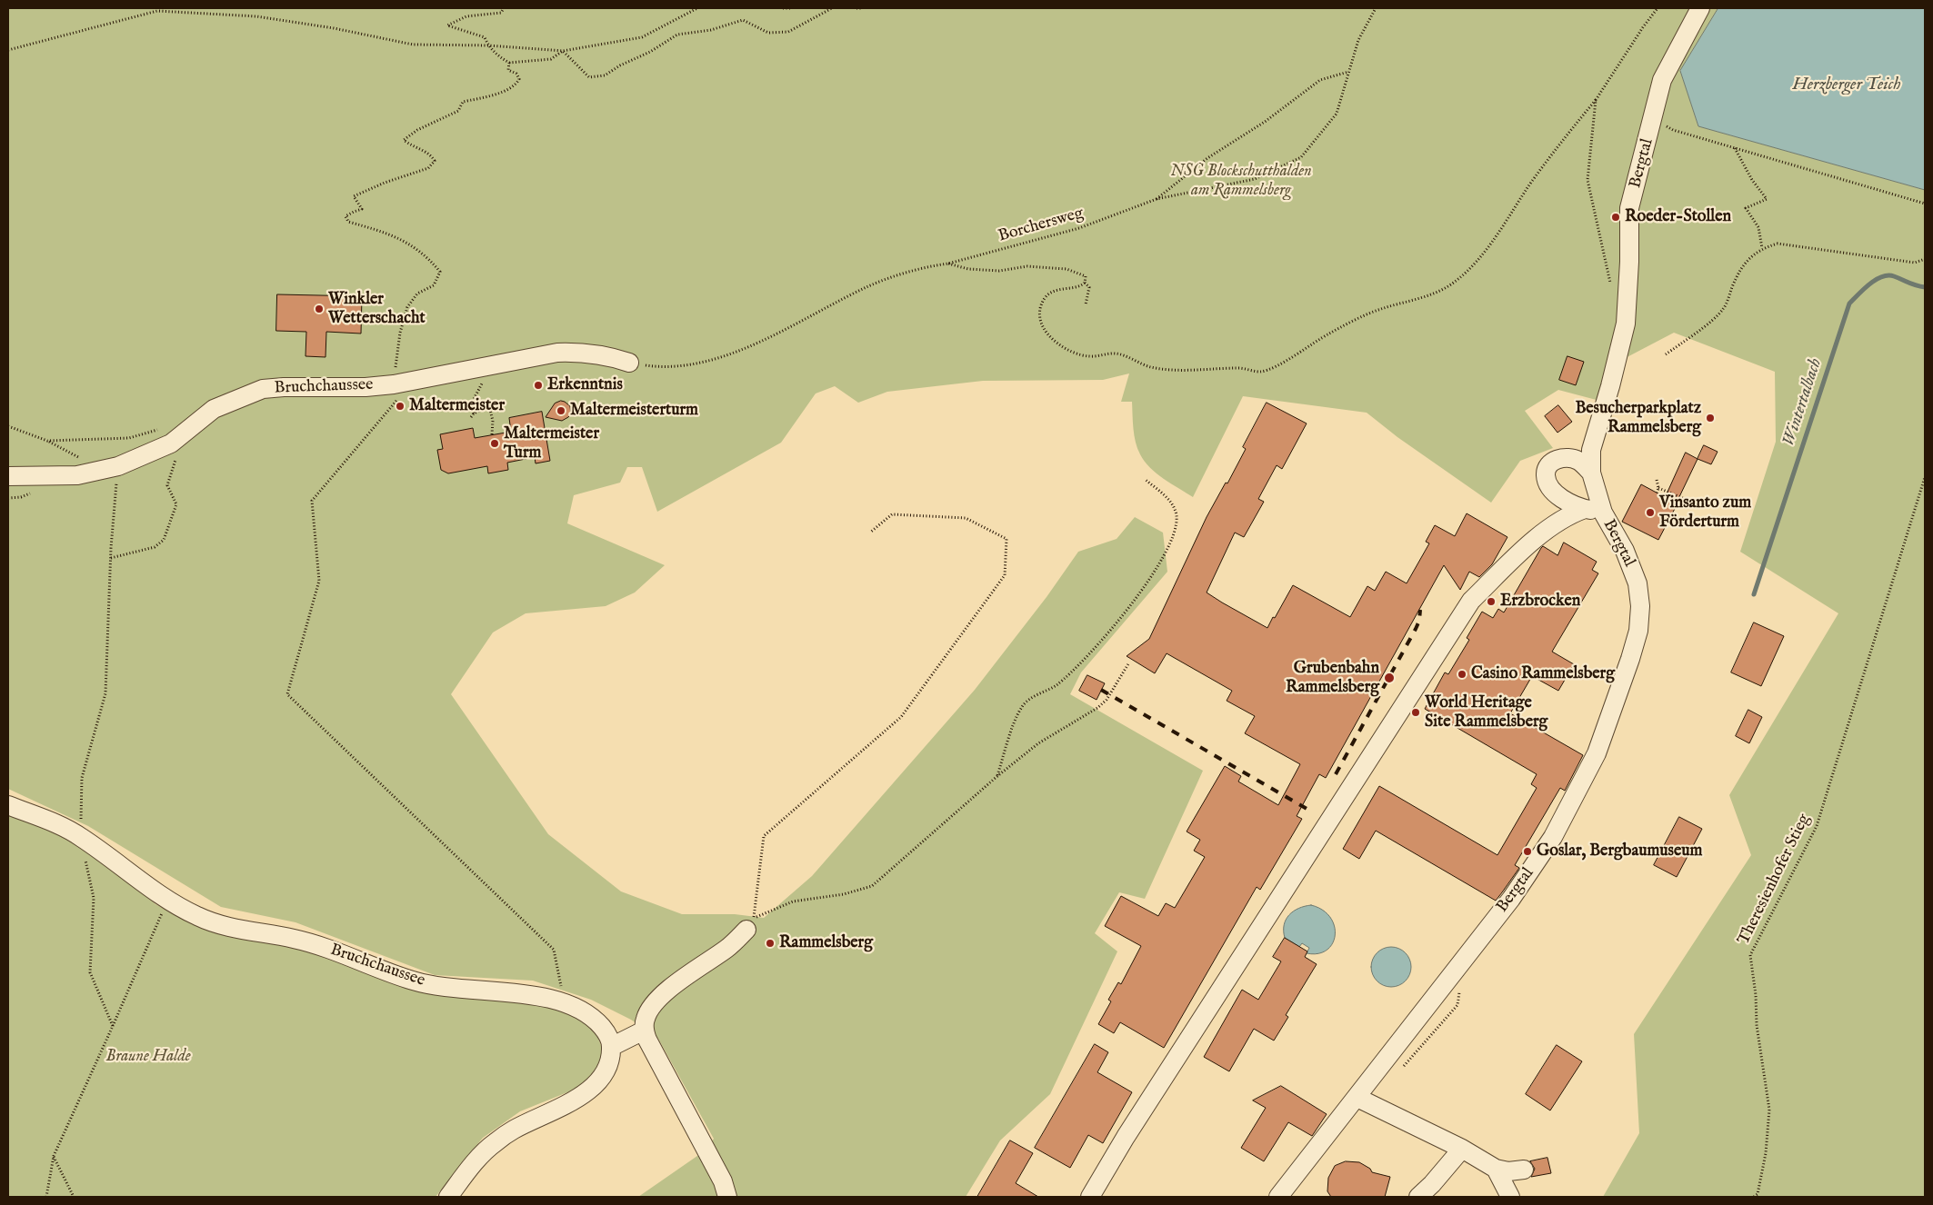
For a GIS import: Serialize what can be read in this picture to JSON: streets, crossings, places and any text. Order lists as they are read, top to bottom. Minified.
{"streets":{"street":["Bergtal","Bruchchaussee"],"path":["Borchersweg","Theresienhofer Stieg"]},"crossings":[["Borchersweg","Bruchchaussee"]],"water":["Herzberger Teich","Wintertalbach"],"parks":["NSG Blockschutthalden am Rammelsberg","Braune Halde"],"places":["Roeder-Stollen","Winkler Wetterschacht","Erkenntnis","Maltermeister","Maltermeisterturm","Besucherparkplatz Rammelsberg","Maltermeister Turm","Vinsanto zum Förderturm","Erzbrocken","Casino Rammelsberg","Grubenbahn Rammelsberg","World Heritage Site Rammelsberg","Goslar, Bergbaumuseum","Rammelsberg"]}
